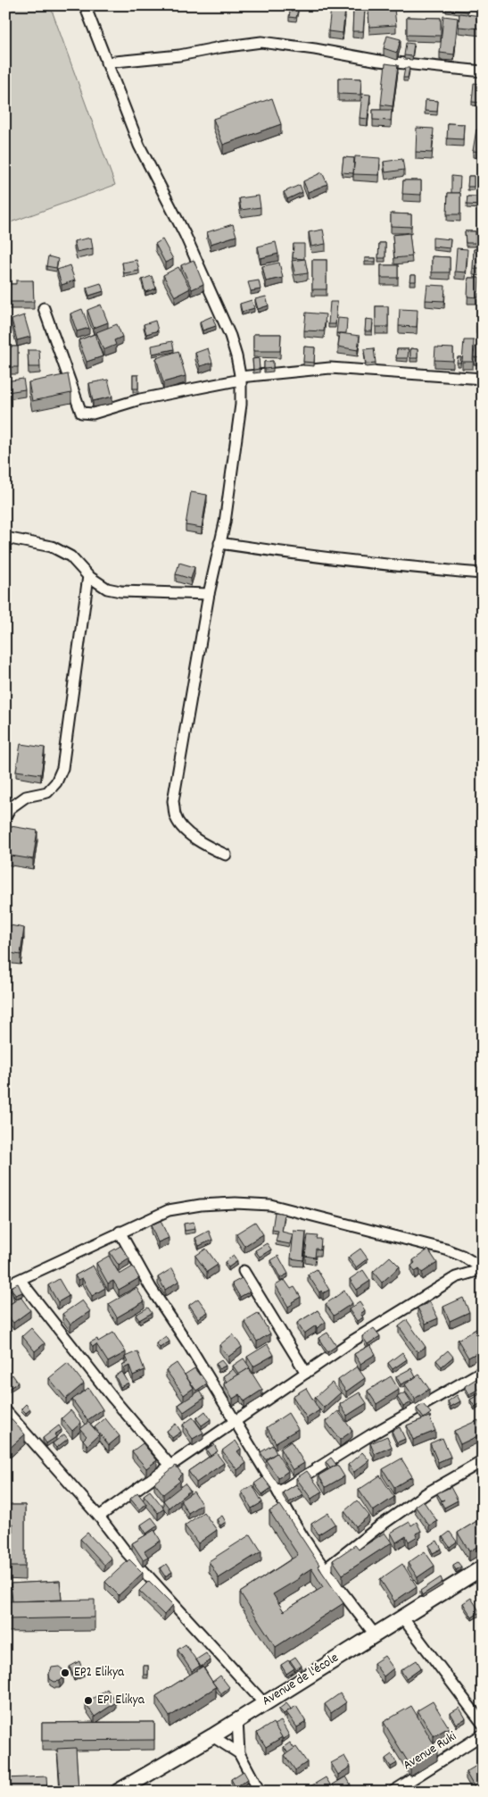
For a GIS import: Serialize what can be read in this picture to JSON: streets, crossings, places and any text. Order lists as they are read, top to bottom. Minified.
{"streets":{"street":["Avenue de l'école","Avenue Ruki"]},"places":["EP2 Elikya","EP1 Elikya"]}
